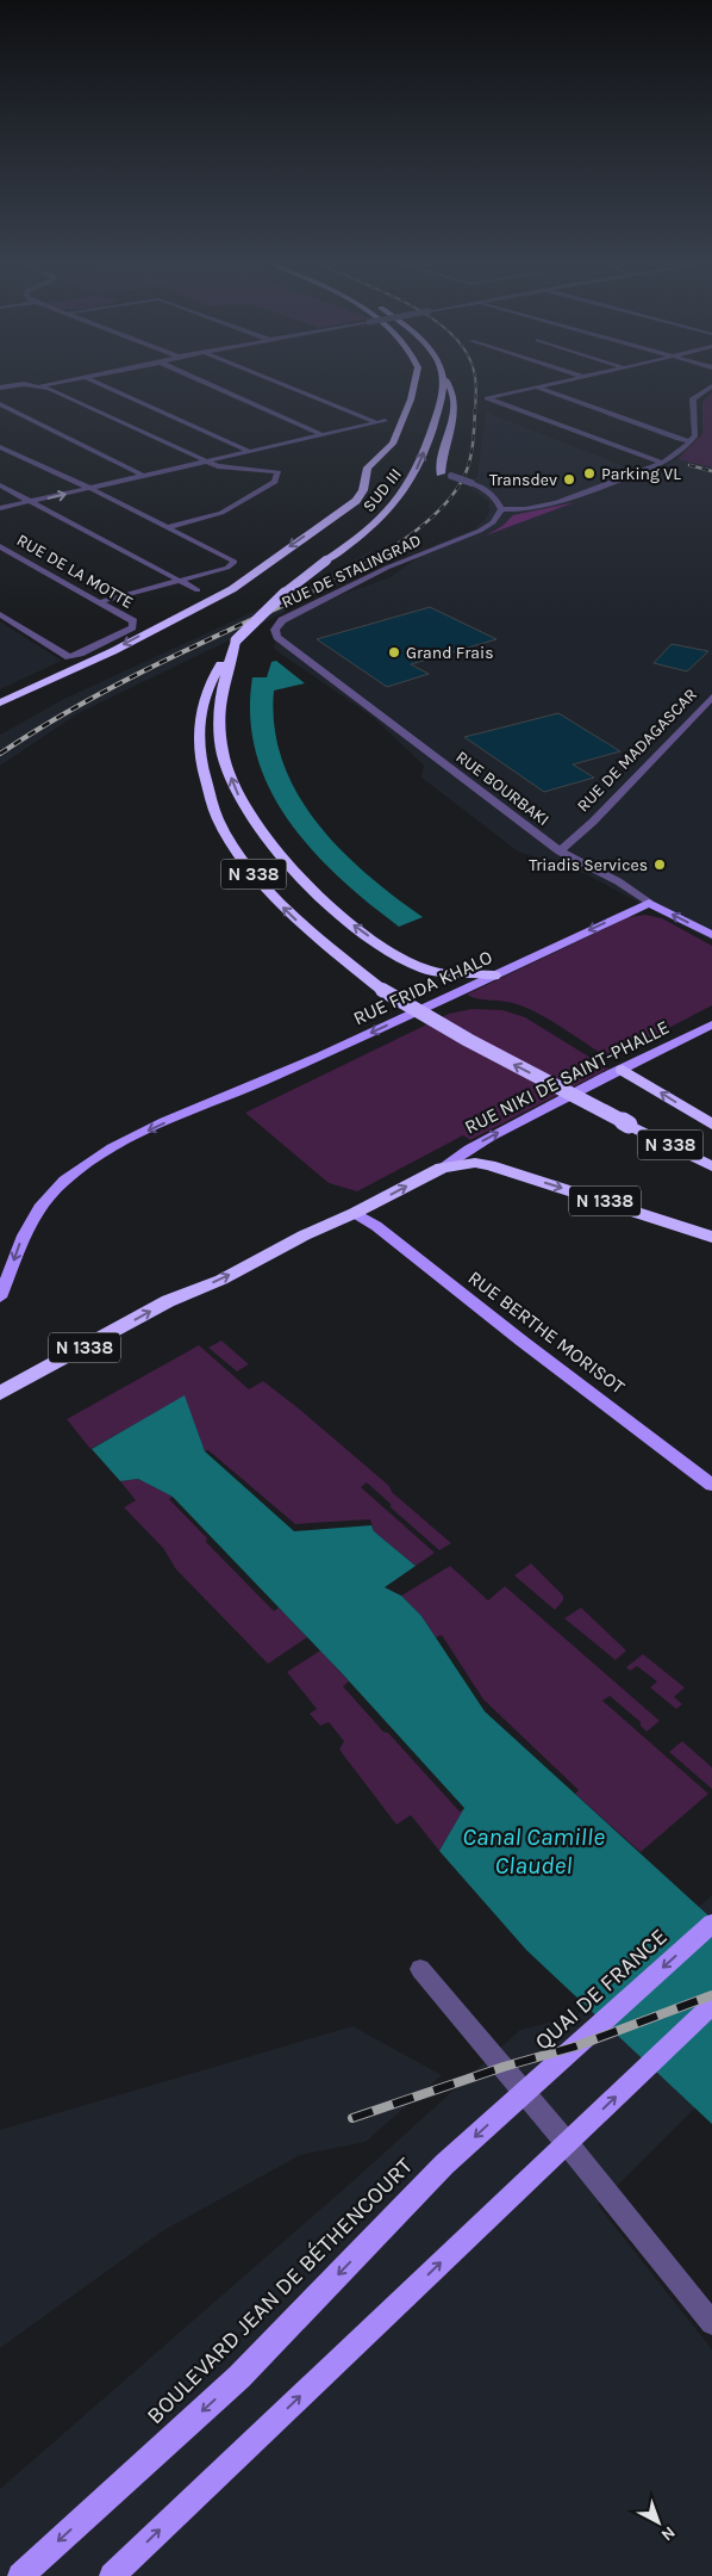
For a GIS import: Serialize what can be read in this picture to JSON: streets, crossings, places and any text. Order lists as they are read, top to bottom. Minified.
{"streets":{"highway":["SUD III","N 338","N 1338"],"main road":["RUE BOURBAKI","RUE FRIDA KHALO","RUE NIKI DE SAINT-PHALLE","RUE BERTHE MORISOT","QUAI DE FRANCE","BOULEVARD JEAN DE BÉTHENCOURT"],"street":["RUE DE LA MOTTE","RUE DE STALINGRAD","RUE DE MADAGASCAR"]},"crossings":[["SUD III","N 338"],["RUE DE STALINGRAD","RUE BOURBAKI"],["RUE DE MADAGASCAR","RUE BOURBAKI"],["RUE BOURBAKI","RUE FRIDA KHALO"],["RUE NIKI DE SAINT-PHALLE","N 1338"],["N 1338","RUE BERTHE MORISOT"],["QUAI DE FRANCE","BOULEVARD JEAN DE BÉTHENCOURT"]],"one_way":["RUE FRIDA KHALO","RUE NIKI DE SAINT-PHALLE"],"water":["Canal Camille Claudel"],"places":["Parking VL","Transdev","Grand Frais","Triadis Services"],"north":"bottom right"}
